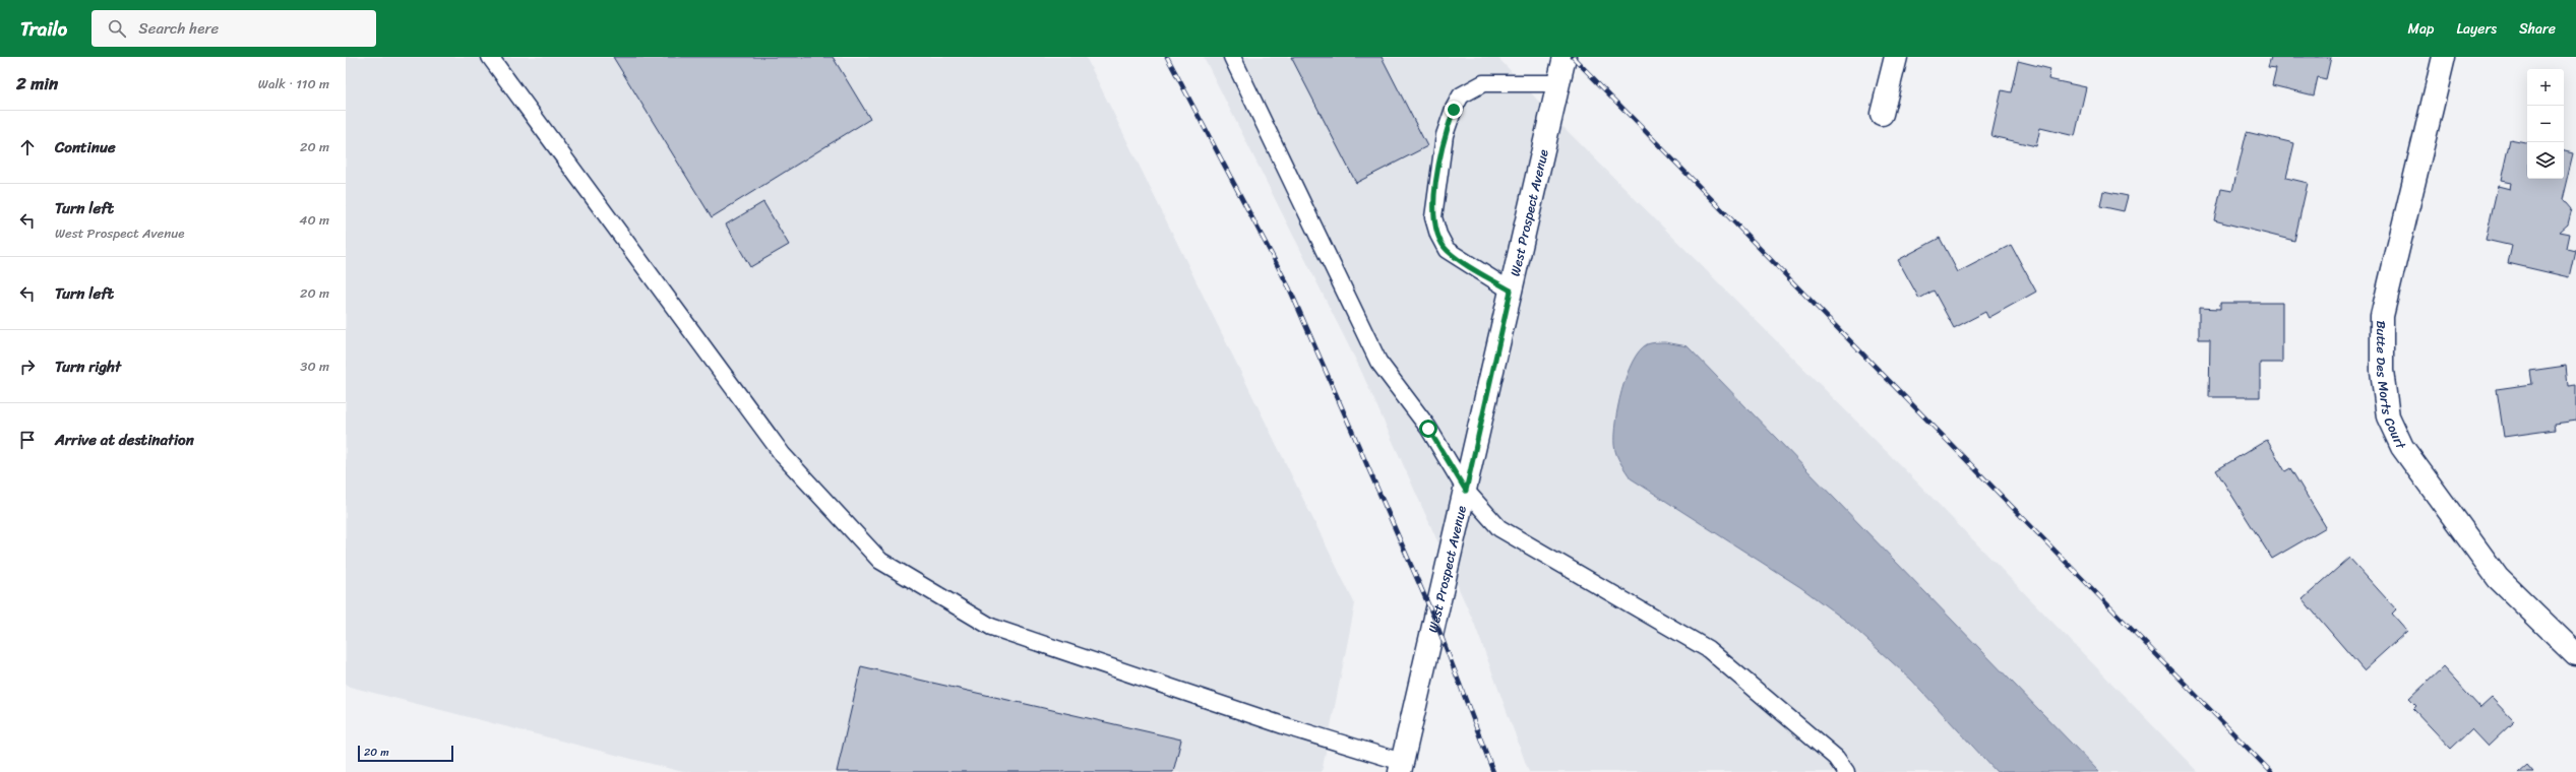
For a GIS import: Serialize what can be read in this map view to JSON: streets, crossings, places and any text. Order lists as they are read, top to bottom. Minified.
{"streets":{"main road":["West Prospect Avenue","Butte Des Morts Court"]},"scale_bar":"20 m","page":{"header":"Trailo","search":"Search here","nav":["Map","Layers","Share"],"heading":["2 min","Walk · 110 m"],"map_buttons":["+","−"],"list":[["Continue","20 m"],["Turn left","West Prospect Avenue","40 m"],["Turn left","20 m"],["Turn right","30 m"],"Arrive at destination"],"scale":"20 m"}}
